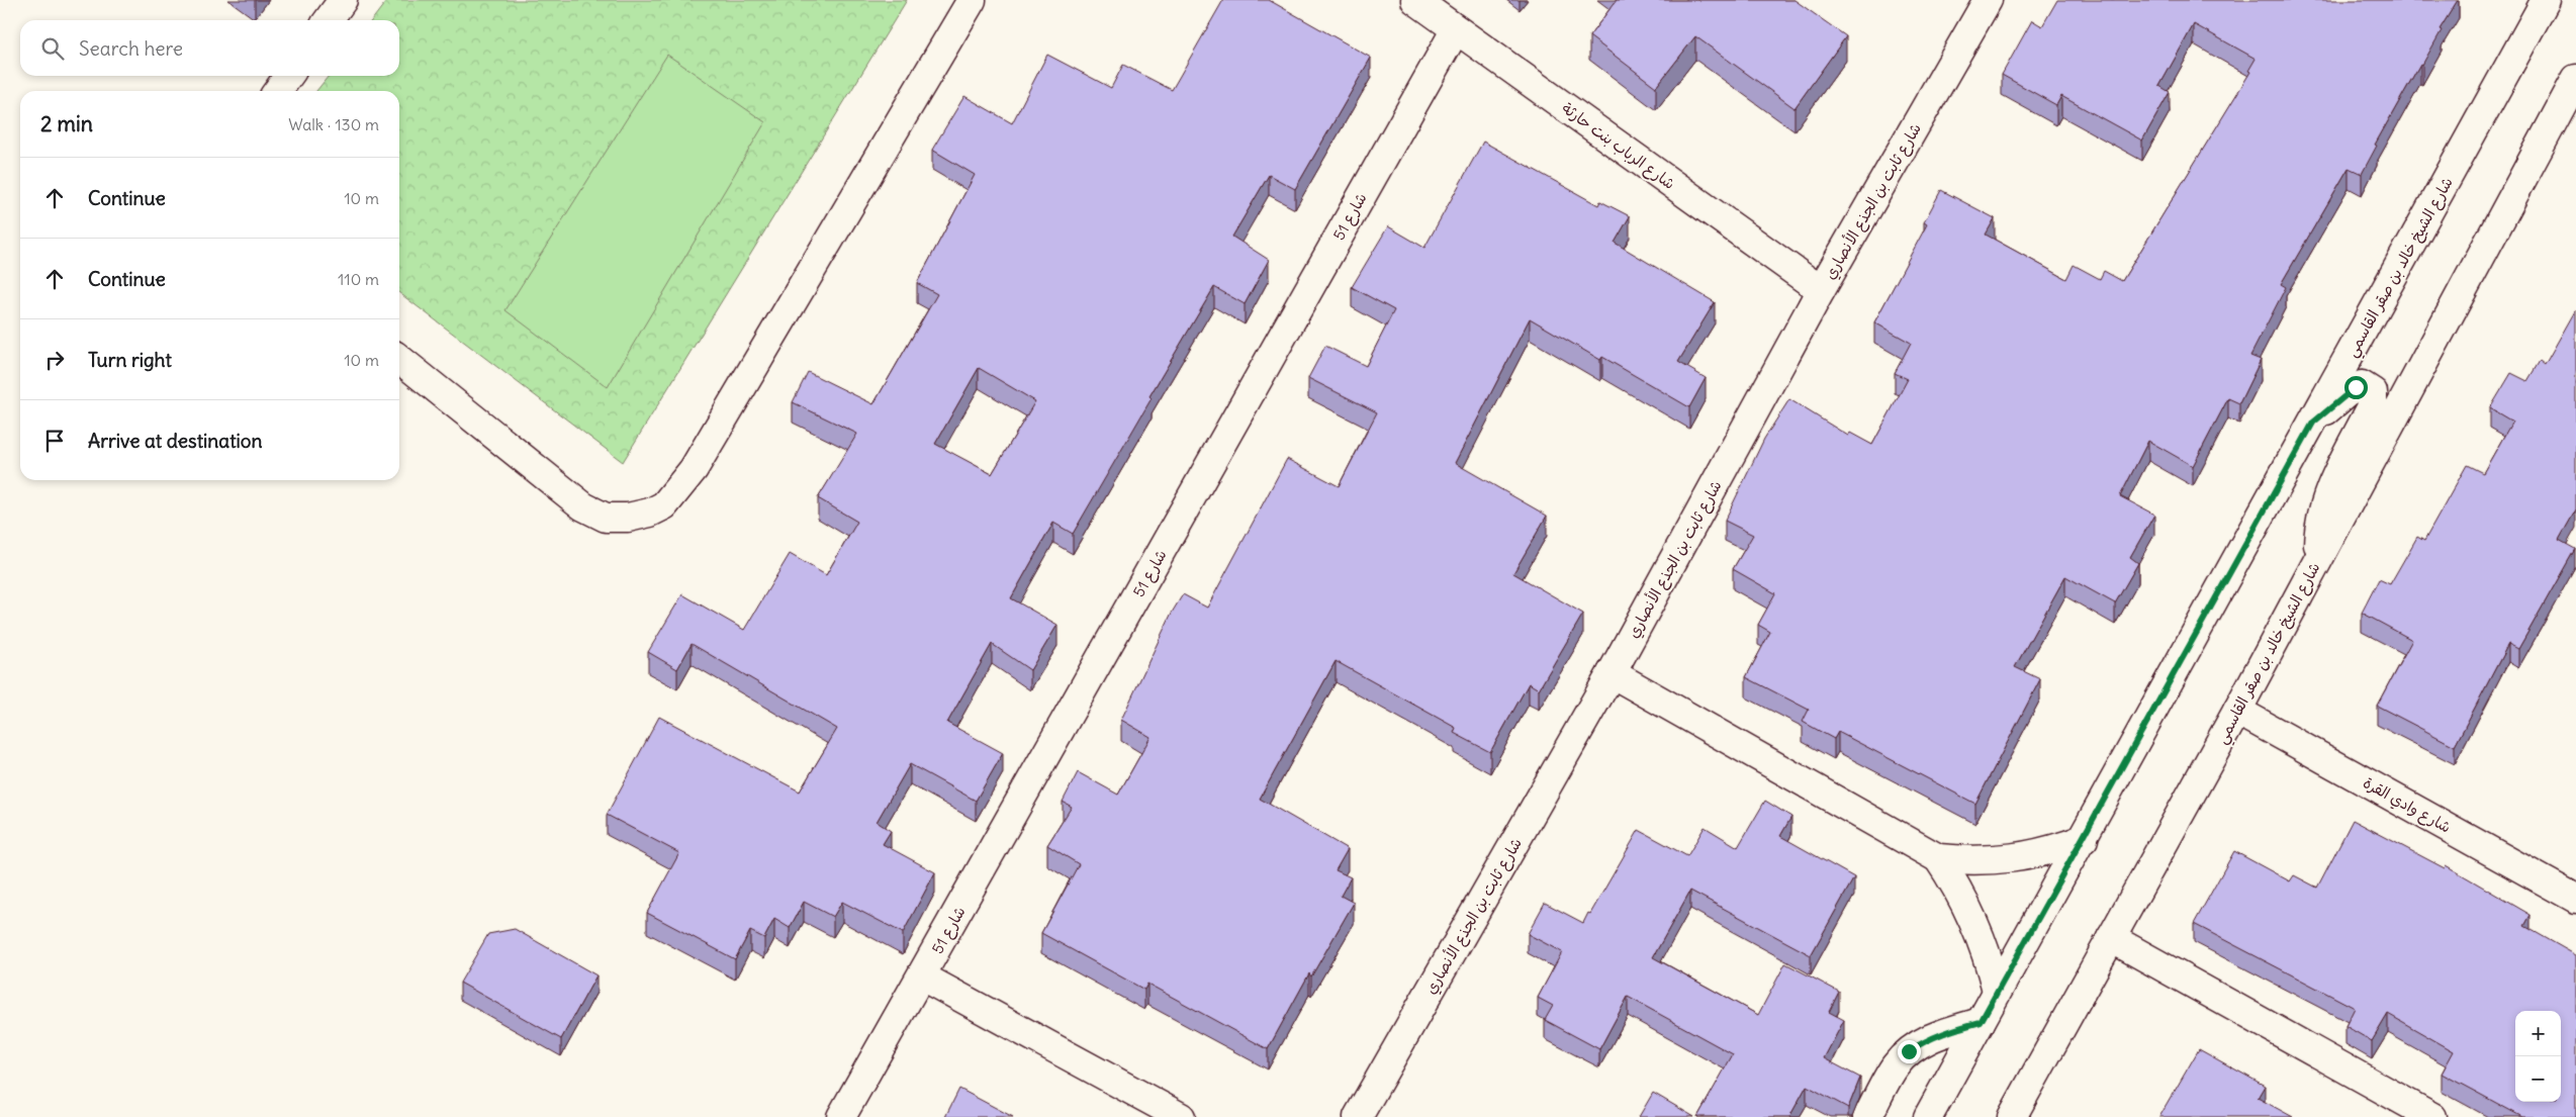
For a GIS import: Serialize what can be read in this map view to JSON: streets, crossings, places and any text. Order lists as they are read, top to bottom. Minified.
{"streets":{"street":["شارع الرباب بنت حارثة","شارع ثابت بن الجذع الأنصاري","شارع 51","شارع الشيخ خالد بن صقر القاسمي","شارع وادي القرة"]},"crossings":[["شارع الرباب بنت حارثة","شارع ثابت بن الجذع الأنصاري"],["شارع الرباب بنت حارثة","شارع 51"],["شارع الشيخ خالد بن صقر القاسمي","شارع وادي القرة"]],"page":{"search":"Search here","heading":["2 min","Walk · 130 m"],"list":[["Continue","10 m"],["Continue","110 m"],["Turn right","10 m"],"Arrive at destination"],"map_buttons":["+","−"]}}
